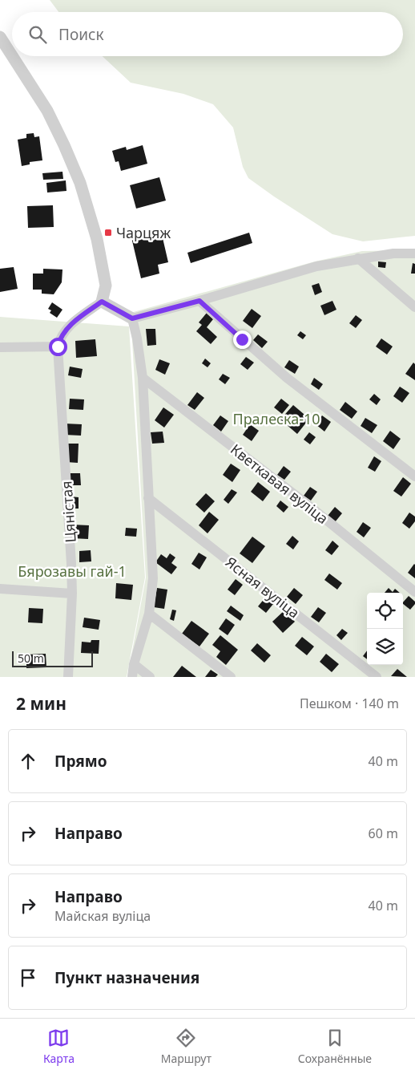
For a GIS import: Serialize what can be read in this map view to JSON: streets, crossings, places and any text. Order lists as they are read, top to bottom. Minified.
{"streets":{"street":["Кветкавая вуліца","Цяністая","Ясная вуліца"]},"parks":["Пралеска-10","Бярозавы гай-1"],"places":{"transit":["Чарцяж"]},"scale_bar":"50 m","page":{"search":"Поиск","scale":"50 m","heading":["2 мин","Пешком · 140 m"],"list":[["Прямо","40 m"],["Направо","60 m"],["Направо","Майская вуліца","40 m"],"Пункт назначения"],"nav":["Карта","Маршрут","Сохранённые"]}}
